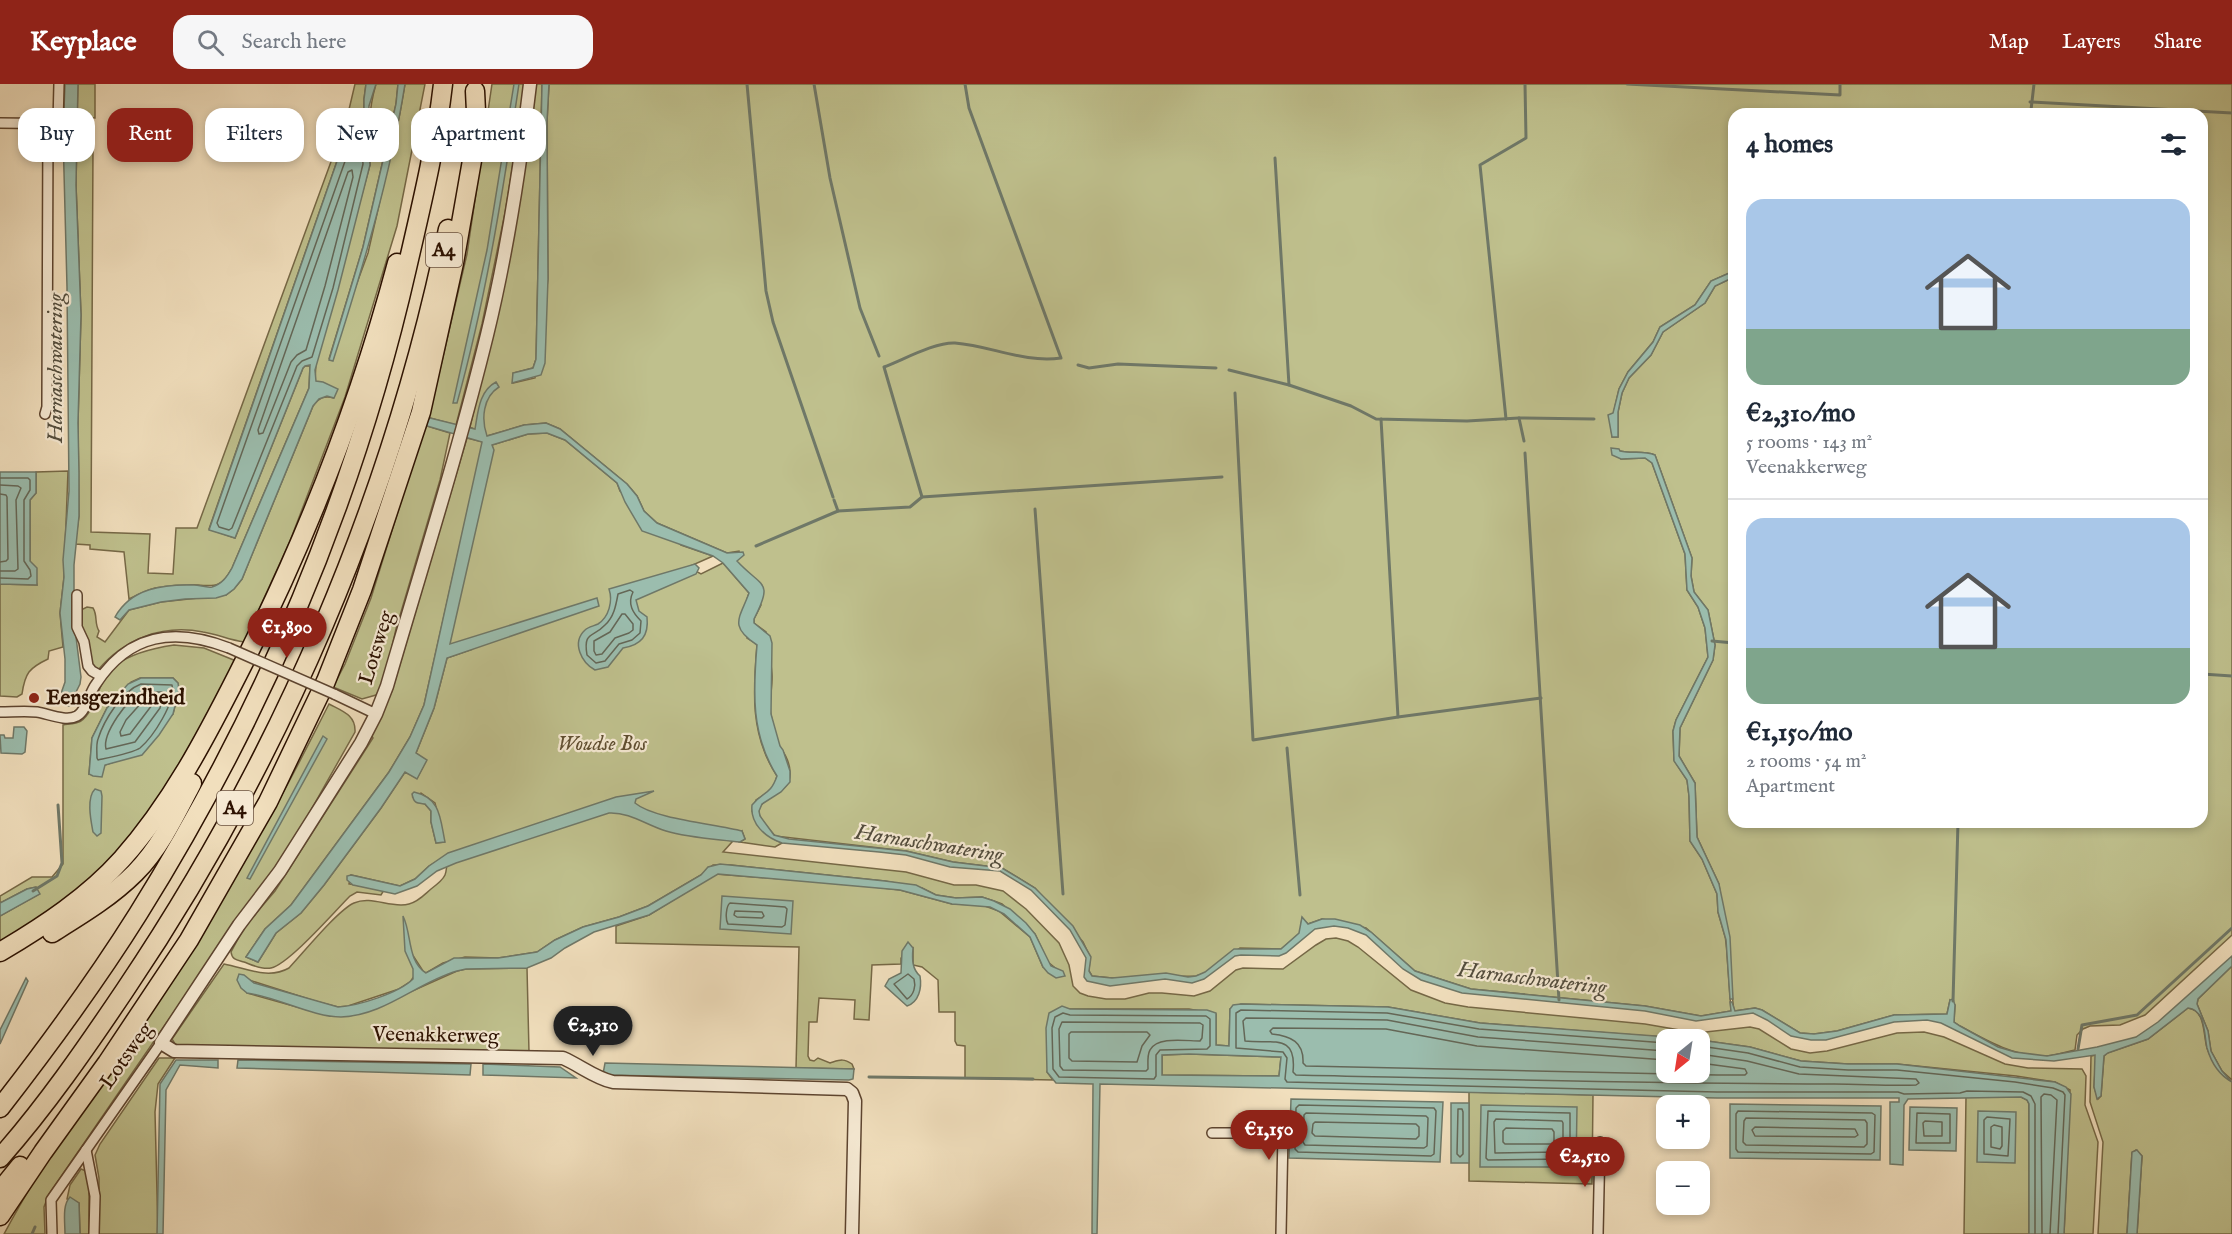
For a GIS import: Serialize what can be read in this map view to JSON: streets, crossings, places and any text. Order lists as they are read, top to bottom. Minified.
{"streets":{"highway":["A4"],"street":["Lotsweg","Veenakkerweg"]},"crossings":[["Lotsweg","Veenakkerweg"]],"water":["Harnaschwatering"],"parks":["Woudse Bos"],"places":["Eensgezindheid"],"north":"bottom left","page":{"header":"Keyplace","search":"Search here","nav":["Map","Layers","Share"],"chip":["Buy","Rent","Filters","New","Apartment"],"heading":"4 homes","list":[{"name":"€2,310/mo","note":"5 rooms · 143 m² · Veenakkerweg"},{"name":"€1,150/mo","note":"2 rooms · 54 m² · Apartment"}],"price":["€1,890","€2,310","€1,150","€2,510"],"map_buttons":["+","−"]}}
